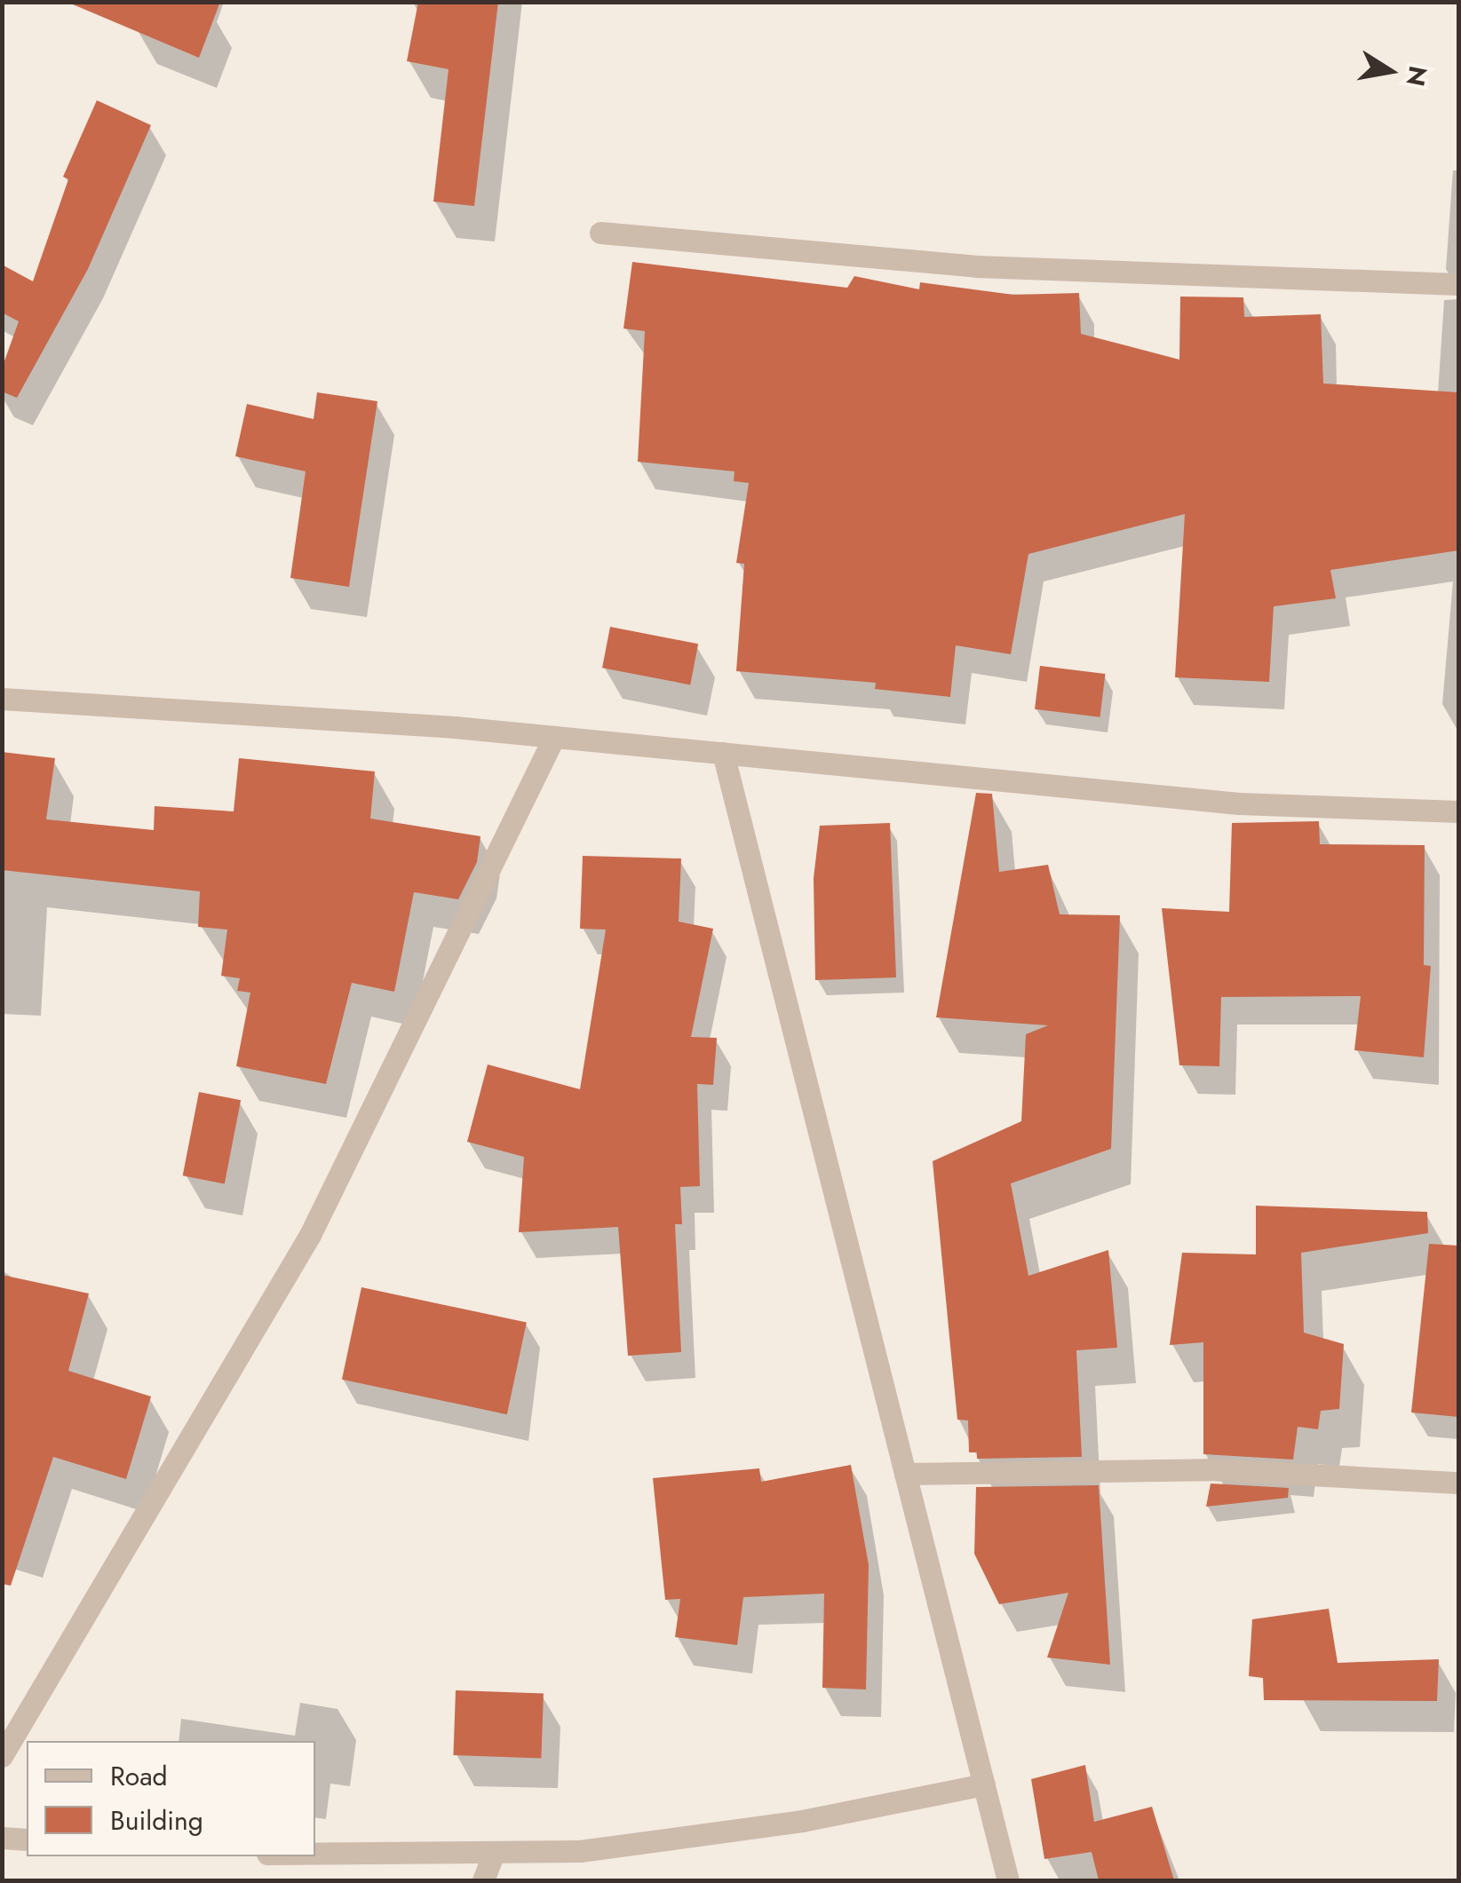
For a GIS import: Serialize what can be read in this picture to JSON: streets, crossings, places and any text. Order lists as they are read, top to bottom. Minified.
{"legend":["Road","Building"],"north":"right"}
